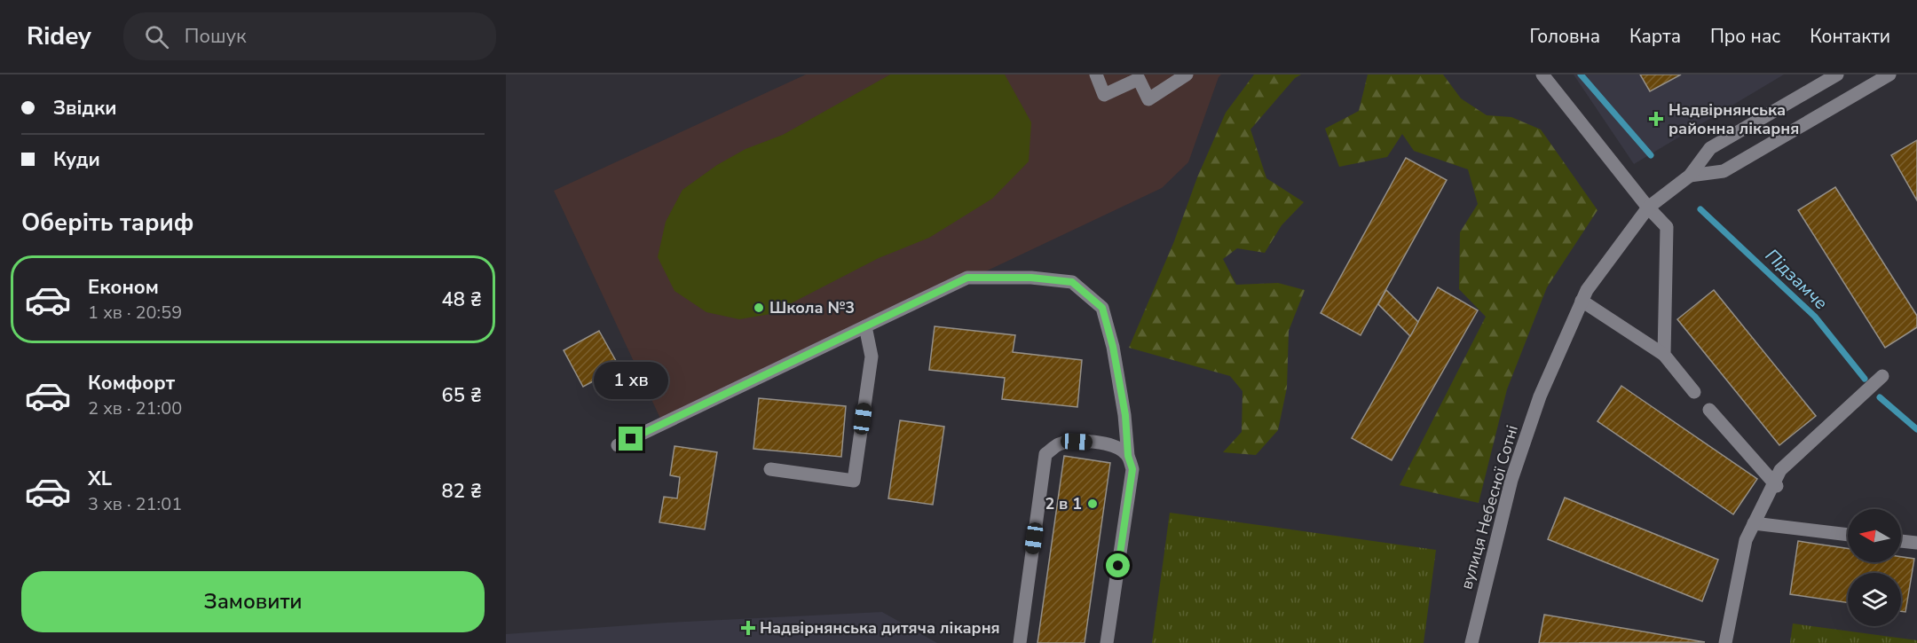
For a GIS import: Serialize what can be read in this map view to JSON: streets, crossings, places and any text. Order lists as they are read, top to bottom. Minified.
{"streets":{"street":["вулиця Небесної Сотні"]},"water":["Підзамче"],"places":{"health":["Надвірнянська районна лікарня","Надвірнянська дитяча лікарня"],"other":["Школа №3","2 в 1"]},"north":"left","page":{"header":"Ridey","search":"Пошук","nav":["Головна","Карта","Про нас","Контакти"],"banner":["Звідки","Куди"],"heading":"Оберіть тариф","list":[{"name":"Економ","note":"1 хв · 20:59","value":"48 ₴"},{"name":"Комфорт","note":"2 хв · 21:00","value":"65 ₴"},{"name":"XL","note":"3 хв · 21:01","value":"82 ₴"}],"bubble":"1 хв","buttons":"Замовити"}}
